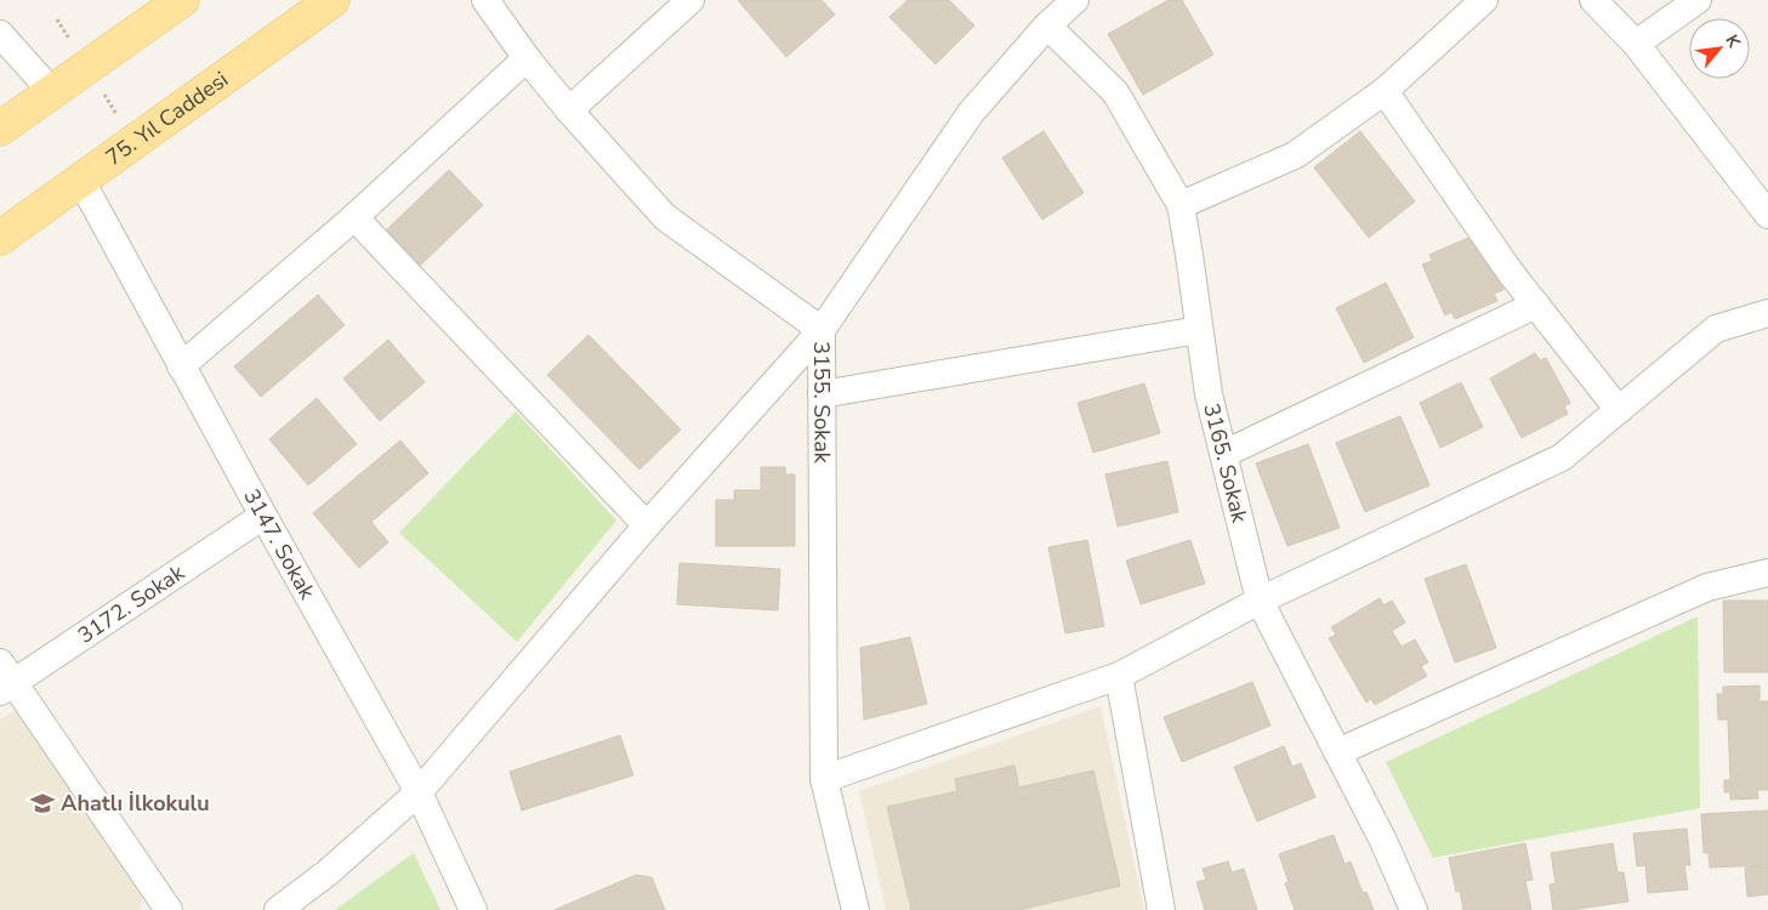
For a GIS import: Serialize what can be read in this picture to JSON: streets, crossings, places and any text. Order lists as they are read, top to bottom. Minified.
{"streets":{"main road":["75. Yıl Caddesi"],"street":["3155. Sokak","3165. Sokak","3147. Sokak","3172. Sokak"]},"crossings":[["75. Yıl Caddesi","3147. Sokak"],["3147. Sokak","3172. Sokak"]],"places":{"school or university":["Ahatlı İlkokulu"]},"north":"top right"}
